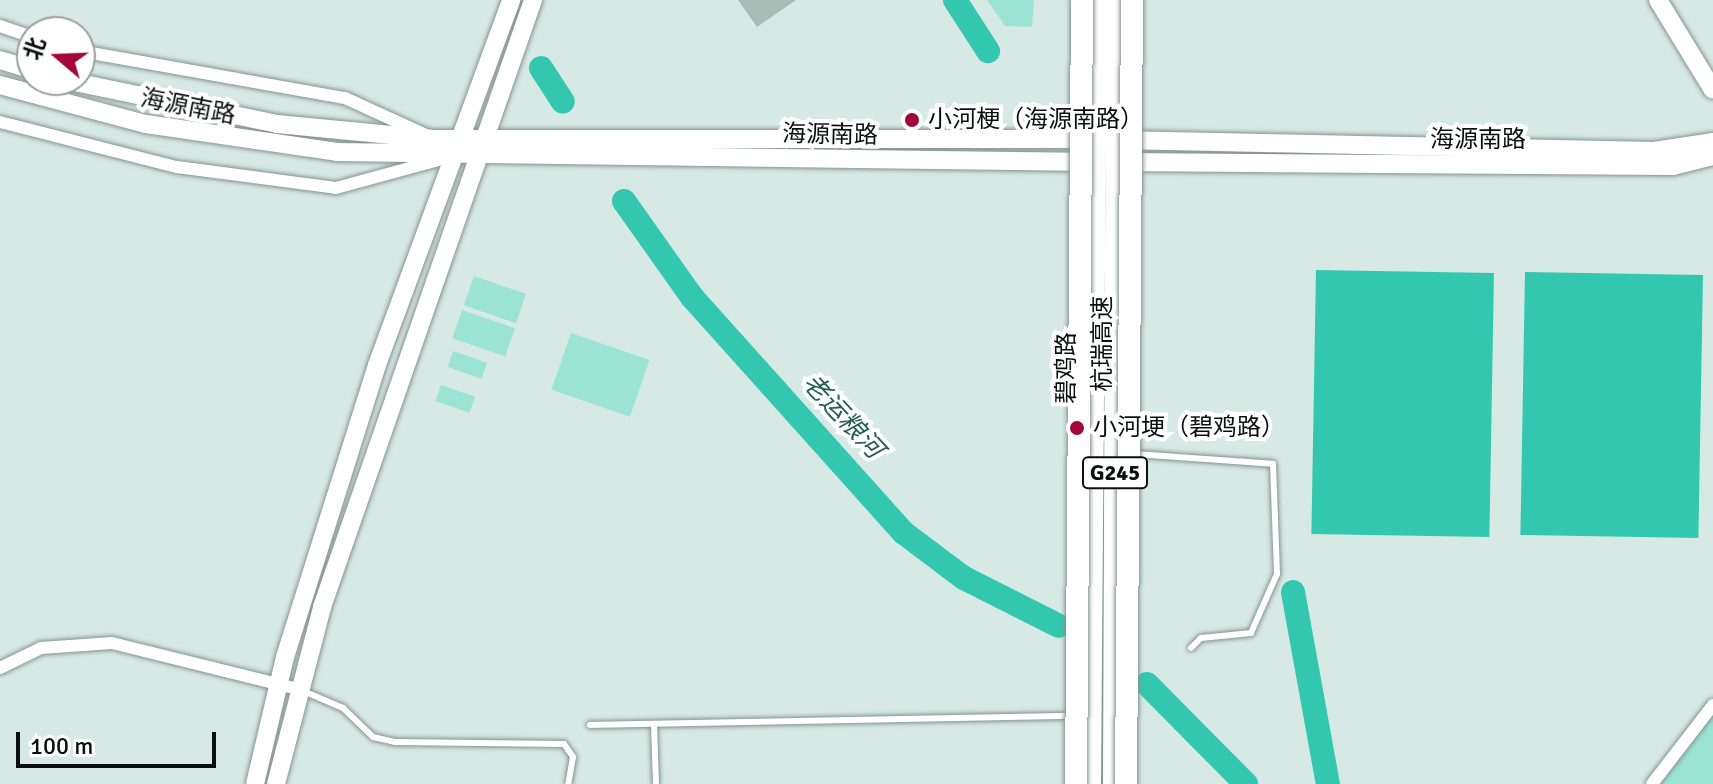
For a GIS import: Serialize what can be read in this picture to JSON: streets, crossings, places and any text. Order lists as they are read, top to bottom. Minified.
{"streets":{"highway":["杭瑞高速","碧鸡路","G245"],"main road":["海源南路"]},"crossings":[["海源南路","碧鸡路"]],"water":["老运粮河"],"places":["小河梗（海源南路）","小河埂（碧鸡路）"],"scale_bar":"100 m","north":"left"}
